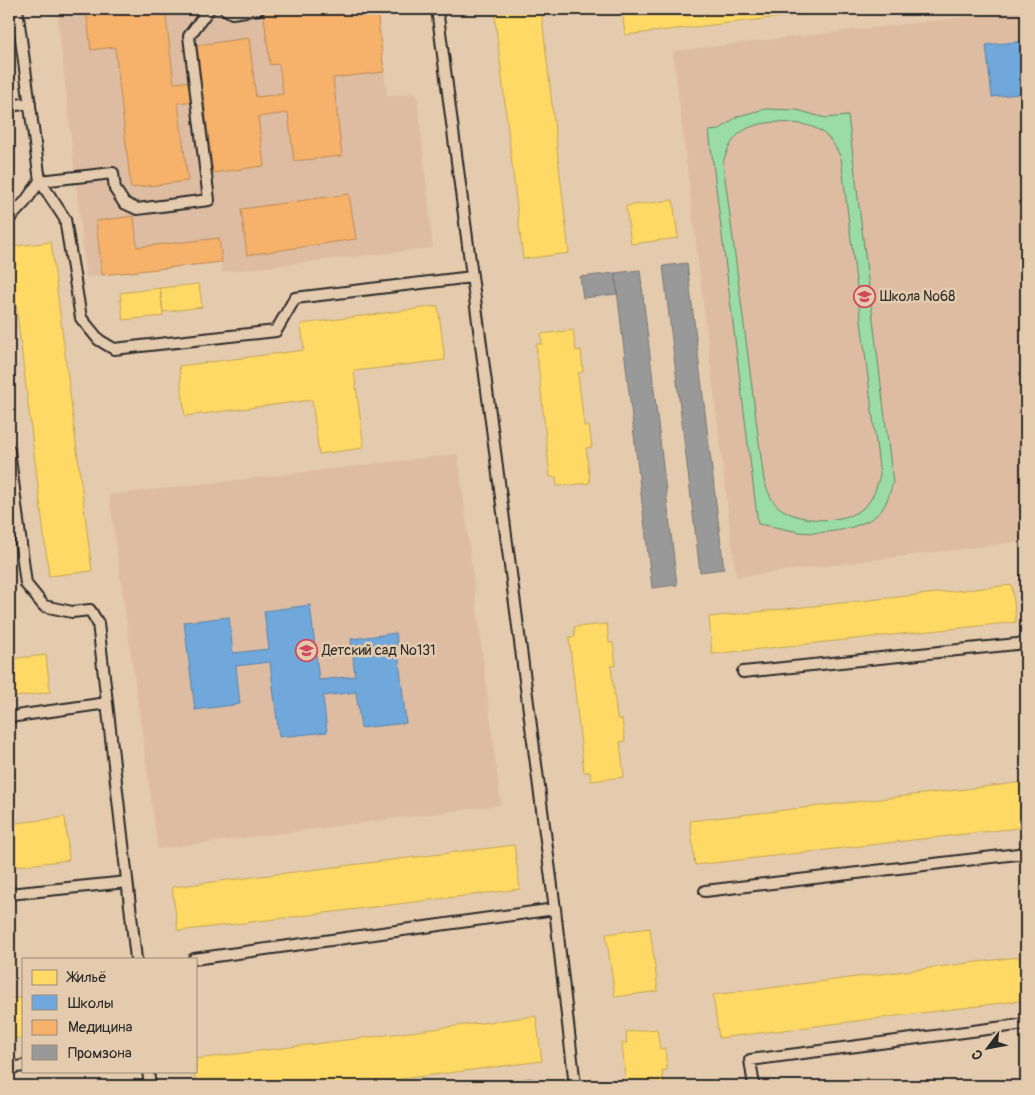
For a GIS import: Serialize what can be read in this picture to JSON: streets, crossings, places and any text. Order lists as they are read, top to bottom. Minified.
{"places":{"school or university":["Школа №68","Детский сад №131"]},"legend":["Жильё","Школы","Медицина","Промзона"],"north":"bottom left"}
